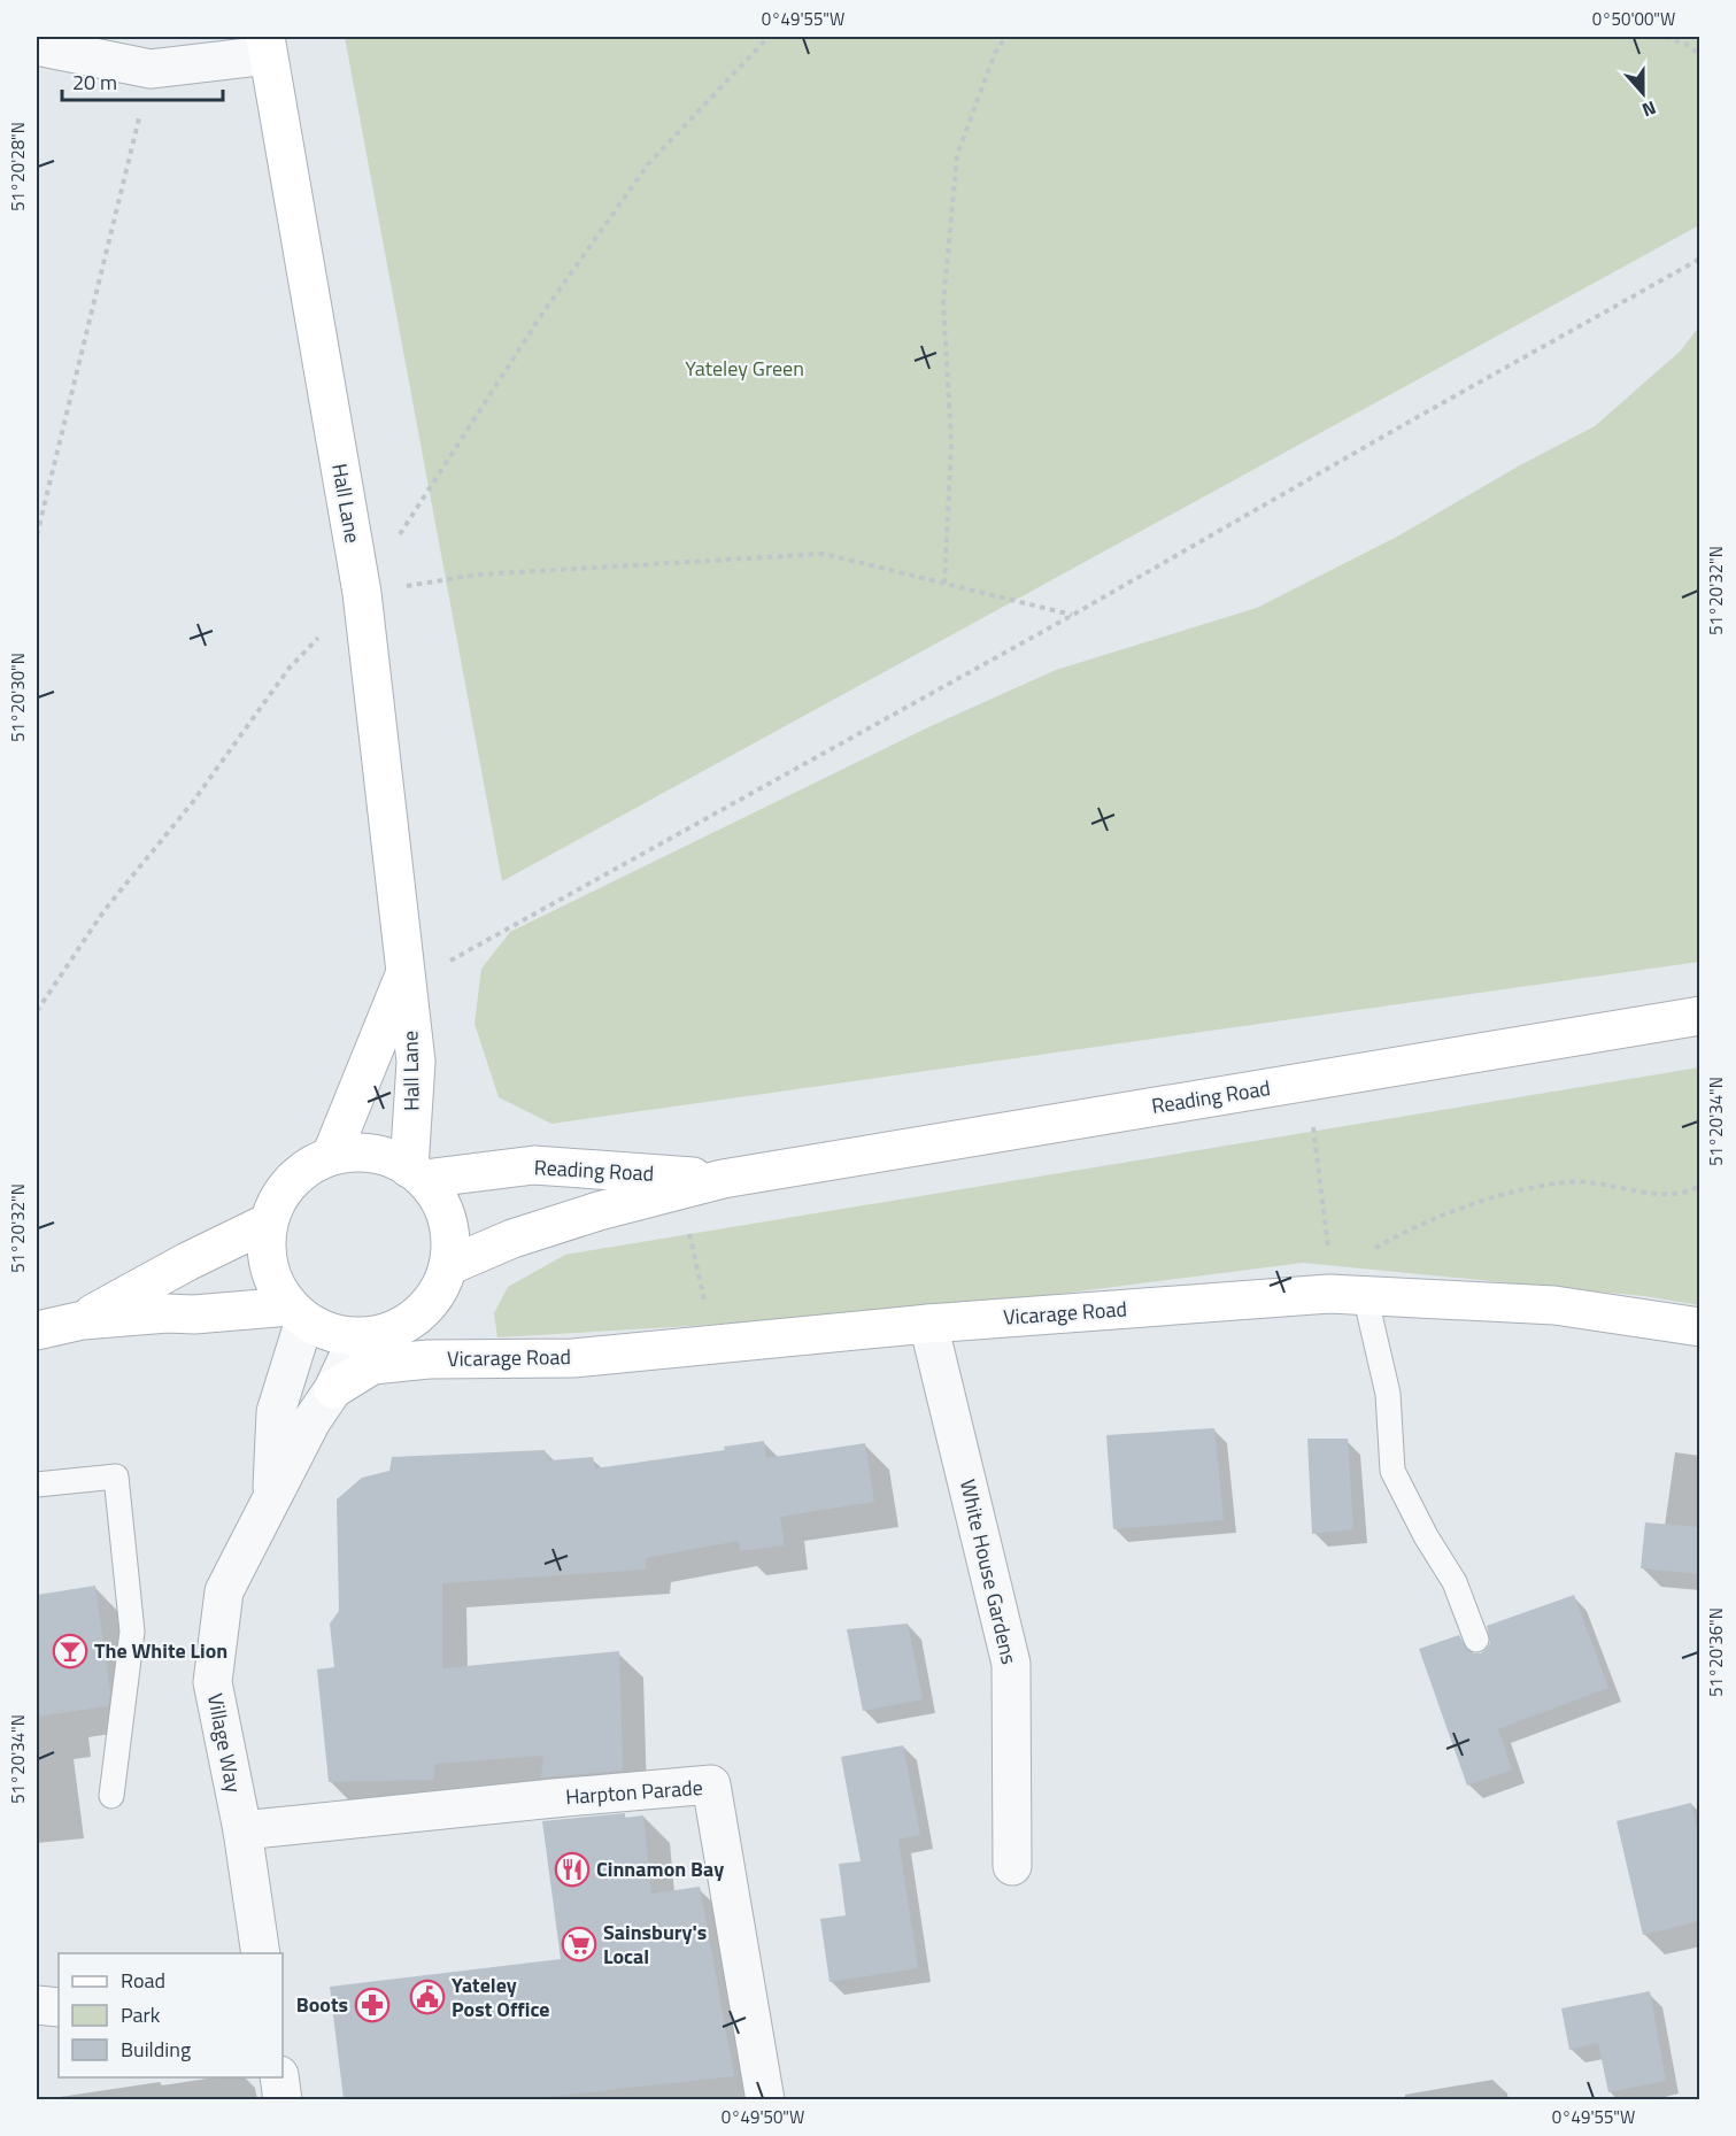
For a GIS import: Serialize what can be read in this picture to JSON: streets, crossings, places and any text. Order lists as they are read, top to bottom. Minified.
{"streets":{"street":["Hall Lane","Reading Road","Vicarage Road","White House Gardens","Village Way","Harpton Parade"]},"crossings":[["Hall Lane","Reading Road"],["Hall Lane","Vicarage Road"],["Hall Lane","Village Way"],["Reading Road","Vicarage Road"],["Reading Road","Village Way"],["Vicarage Road","White House Gardens"],["Vicarage Road","Village Way"],["Village Way","Harpton Parade"]],"parks":["Yateley Green"],"places":{"bar":["The White Lion"],"restaurant":["Cinnamon Bay"],"supermarket":["Sainsbury's Local"],"public building":["Yateley Post Office"],"pharmacy":["Boots"]},"legend":["Road","Park","Building"],"scale_bar":"20 m","north":"bottom","coordinates":["0°49'55\"W","0°50'00\"W","51°20'28\"N","51°20'32\"N","51°20'30\"N","51°20'34\"N","51°20'36\"N","0°49'50\"W"]}
